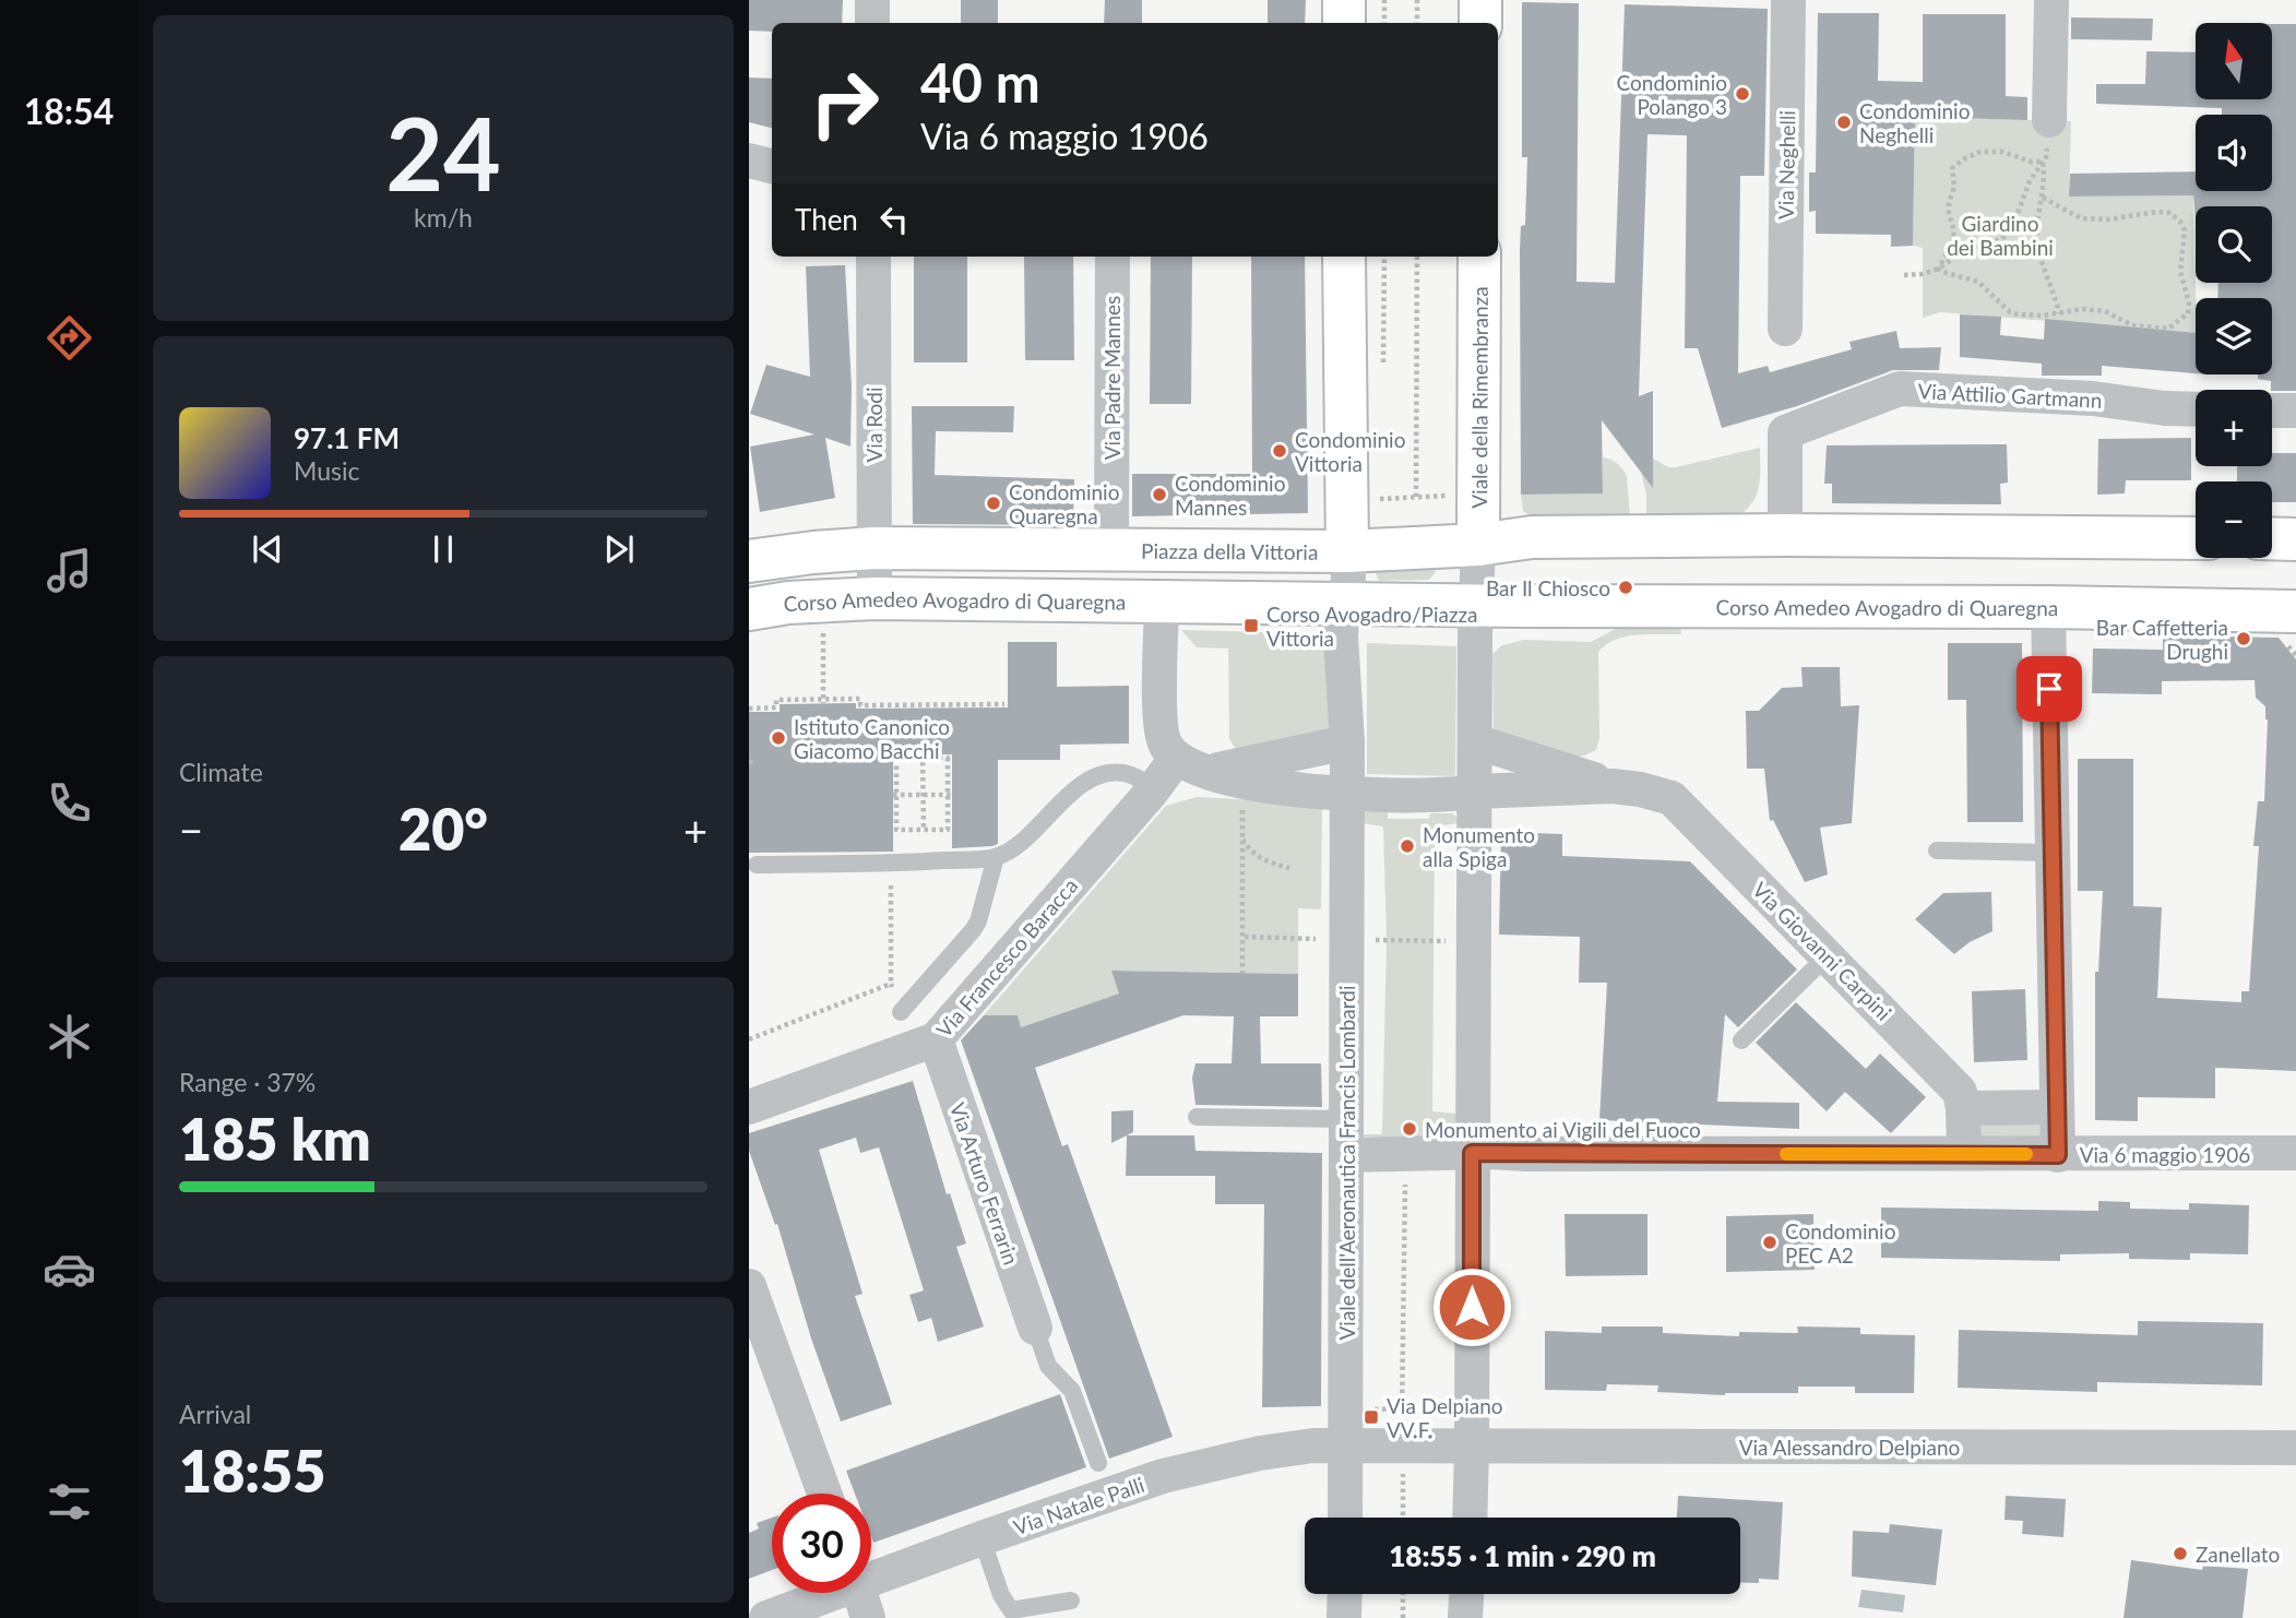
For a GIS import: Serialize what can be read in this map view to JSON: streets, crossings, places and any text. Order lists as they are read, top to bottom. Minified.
{"streets":{"main road":["Viale della Rimembranza","Piazza della Vittoria","Corso Amedeo Avogadro di Quaregna"],"street":["Via Neghelli","Via Padre Mannes","Via Attilio Gartmann","Via Rodi","Via Giovanni Carpini","Via Francesco Baracca","Via 6 maggio 1906","Viale dell'Aeronautica Francis Lombardi","Via Arturo Ferrarin","Via Alessandro Delpiano","Via Natale Palli"]},"crossings":[["Via Padre Mannes","Piazza della Vittoria"],["Viale della Rimembranza","Piazza della Vittoria"],["Via Rodi","Corso Amedeo Avogadro di Quaregna"],["Piazza della Vittoria","Viale dell'Aeronautica Francis Lombardi"],["Via Giovanni Carpini","Via 6 maggio 1906"],["Via Francesco Baracca","Via Arturo Ferrarin"],["Via 6 maggio 1906","Viale dell'Aeronautica Francis Lombardi"],["Viale dell'Aeronautica Francis Lombardi","Via Natale Palli"],["Via Alessandro Delpiano","Via Natale Palli"]],"parks":["Giardino dei Bambini"],"places":{"other":["Condominio Polango 3","Condominio Neghelli","Condominio Vittoria","Condominio Mannes","Condominio Quaregna","Bar Il Chiosco","Bar Caffetteria Drughi","Istituto Canonico Giacomo Bacchi","Monumento alla Spiga","Monumento ai Vigili del Fuoco","Condominio PEC A2","Zanellato"],"transit":["Corso Avogadro/Piazza Vittoria","Via Delpiano VV.F."]},"north":"top","page":{"tabs":"18:54","tile":[["24","km/h"],"Climate",["Range · 37%","185 km"],["Arrival","18:55"]],"map_buttons":["+","−"],"turn":["40 m","Via 6 maggio 1906"],"then":"Then","song":["97.1 FM","Music"],"heat":["−","20°","+"],"limit":"30","trip":"18:55 · 1 min · 290 m"}}
